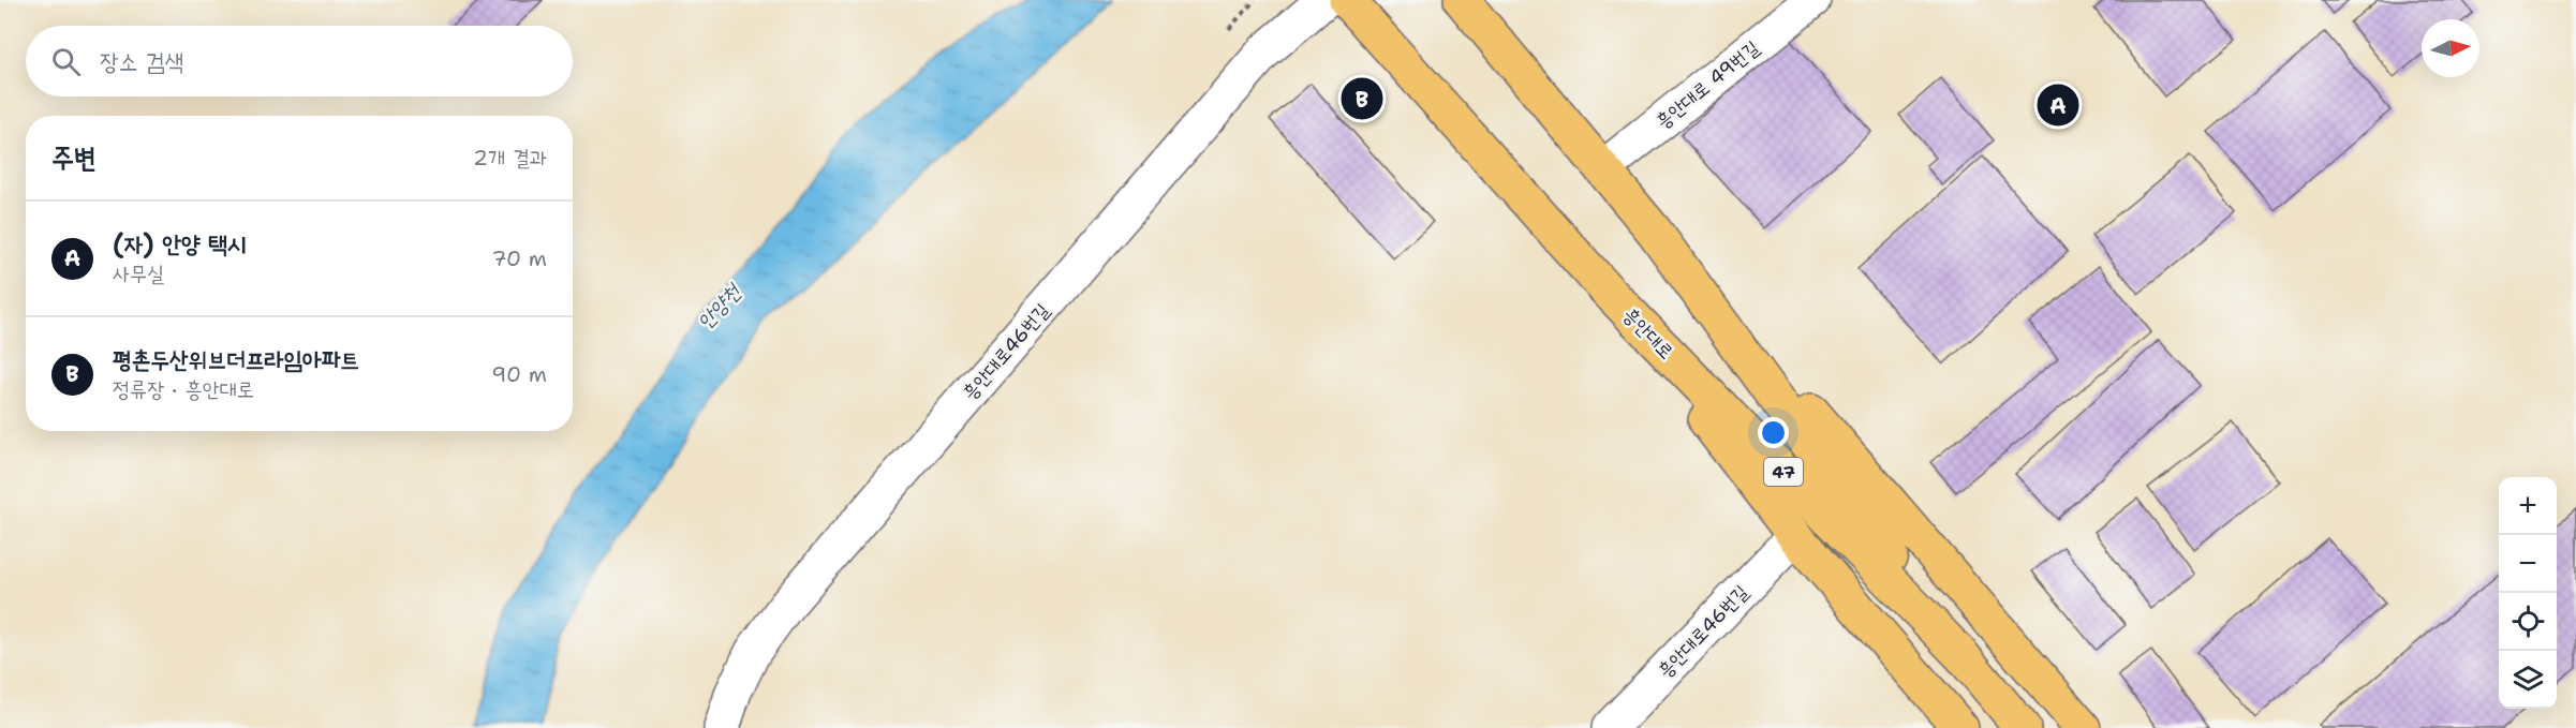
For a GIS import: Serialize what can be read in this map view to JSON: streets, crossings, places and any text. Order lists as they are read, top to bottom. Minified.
{"streets":{"main road":["흥안대로","47"],"street":["흥안대로 49번길","흥안대로46번길"]},"crossings":[["흥안대로 49번길","흥안대로"]],"water":["안양천"],"north":"right","page":{"search":"장소 검색","pins":["B","A"],"heading":["주변","2개 결과"],"list":[{"mark":"A","name":"(자) 안양 택시","note":"사무실","value":"70 m"},{"mark":"B","name":"평촌두산위브더프라임아파트","note":"정류장 · 흥안대로","value":"90 m"}],"map_buttons":["+","−"]}}
